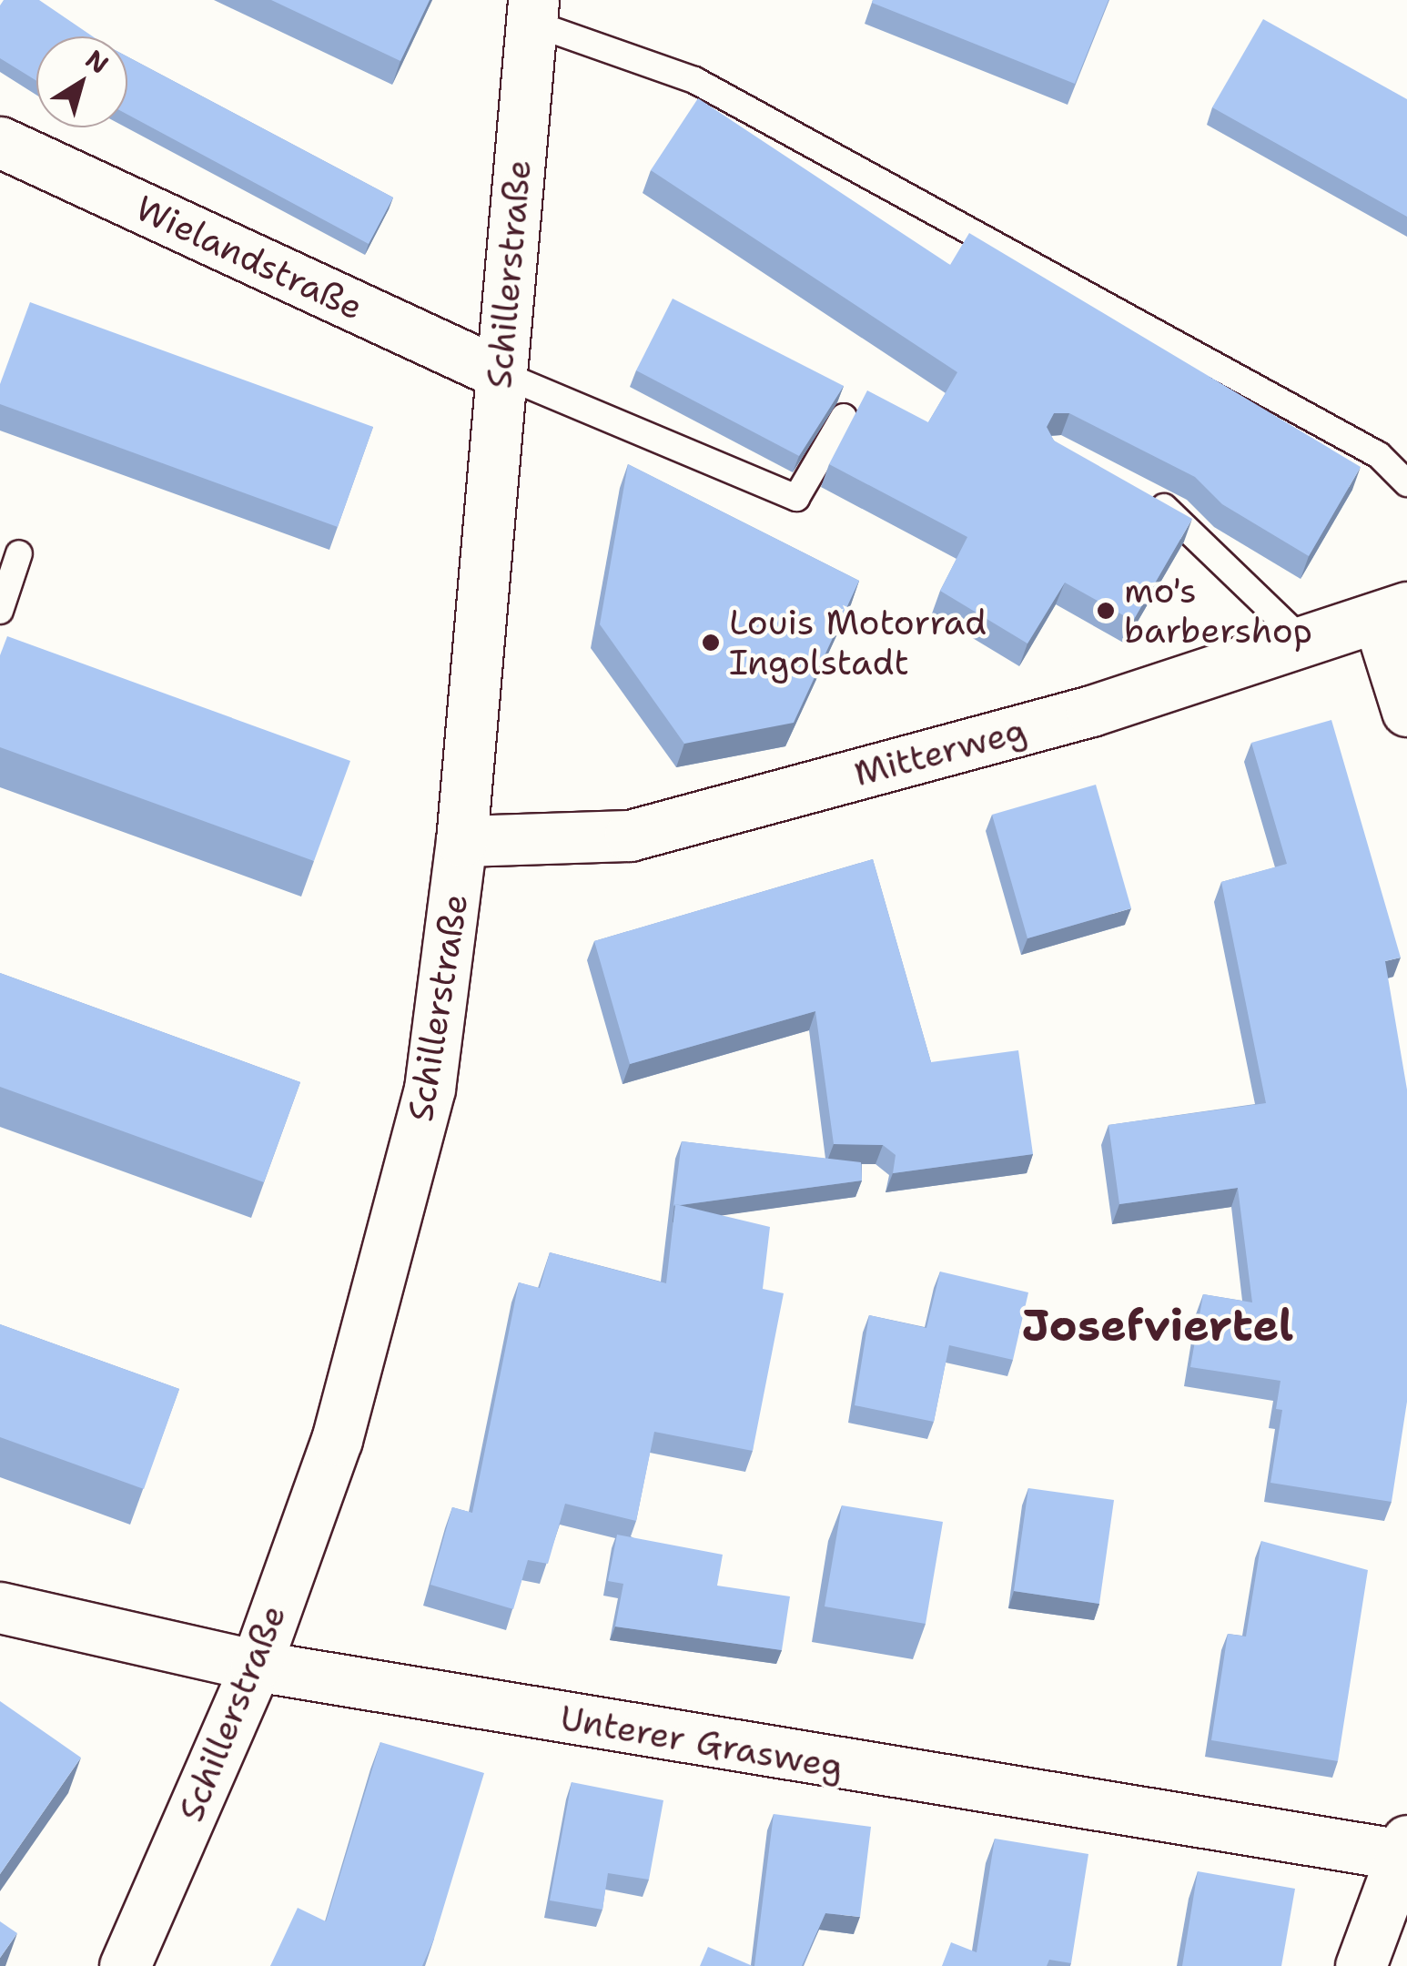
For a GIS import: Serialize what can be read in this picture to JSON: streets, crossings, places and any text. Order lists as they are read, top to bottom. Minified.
{"streets":{"street":["Wielandstraße","Schillerstraße","Mitterweg","Unterer Grasweg"]},"crossings":[["Wielandstraße","Schillerstraße"],["Schillerstraße","Mitterweg"],["Schillerstraße","Unterer Grasweg"]],"districts":["Josefviertel"],"places":["mo's barbershop","Louis Motorrad Ingolstadt"],"north":"top right"}
